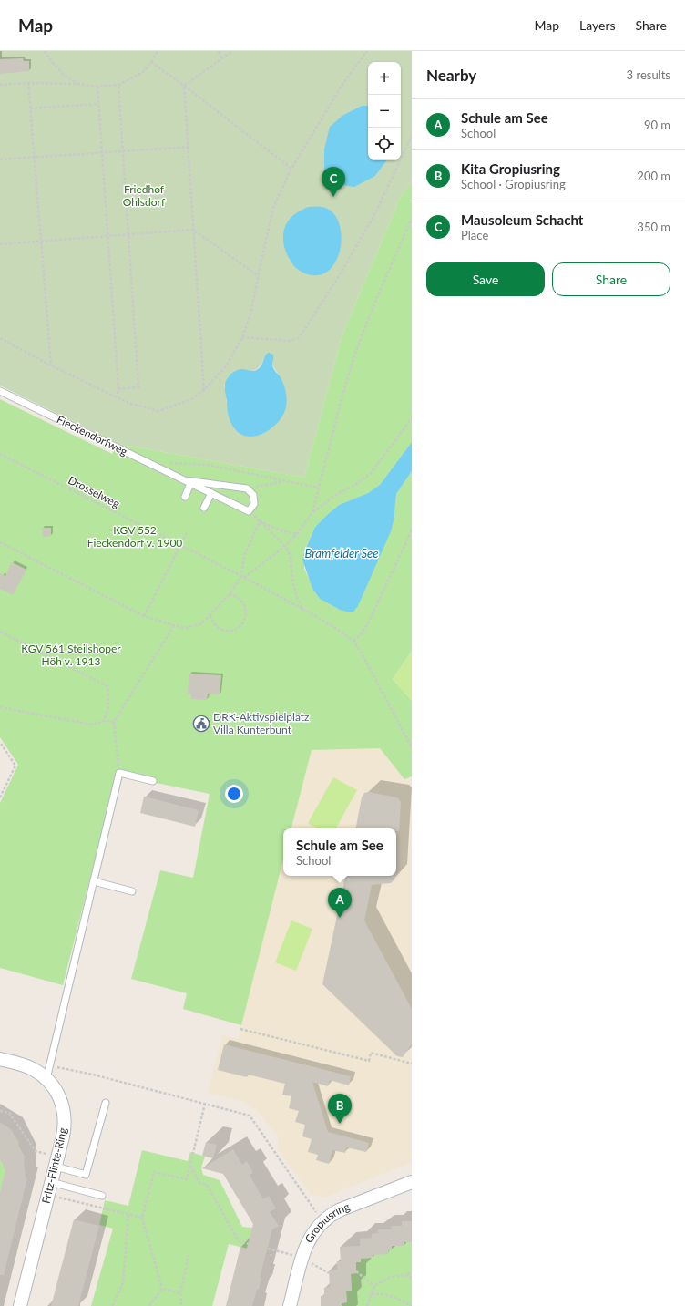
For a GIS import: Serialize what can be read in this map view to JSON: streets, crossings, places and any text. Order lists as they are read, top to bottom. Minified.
{"streets":{"street":["Fritz-Flinte-Ring","Gropiusring"],"lane":["Fieckendorfweg"],"path":["Drosselweg"]},"water":["Bramfelder See"],"parks":["Friedhof Ohlsdorf","KGV 552 Fieckendorf v. 1900","KGV 561 Steilshoper Höh v. 1913"],"places":{"public building":["DRK-Aktivspielplatz Villa Kunterbunt"]},"page":{"header":"Map","nav":["Map","Layers","Share"],"heading":["Nearby","3 results"],"map_buttons":["+","−"],"list":[{"mark":"A","name":"Schule am See","note":"School","value":"90 m"},{"mark":"B","name":"Kita Gropiusring","note":"School · Gropiusring","value":"200 m"},{"mark":"C","name":"Mausoleum Schacht","note":"Place","value":"350 m"}],"pins":["C","A","B"],"buttons":["Save","Share"],"popup":["Schule am See","School"]}}
